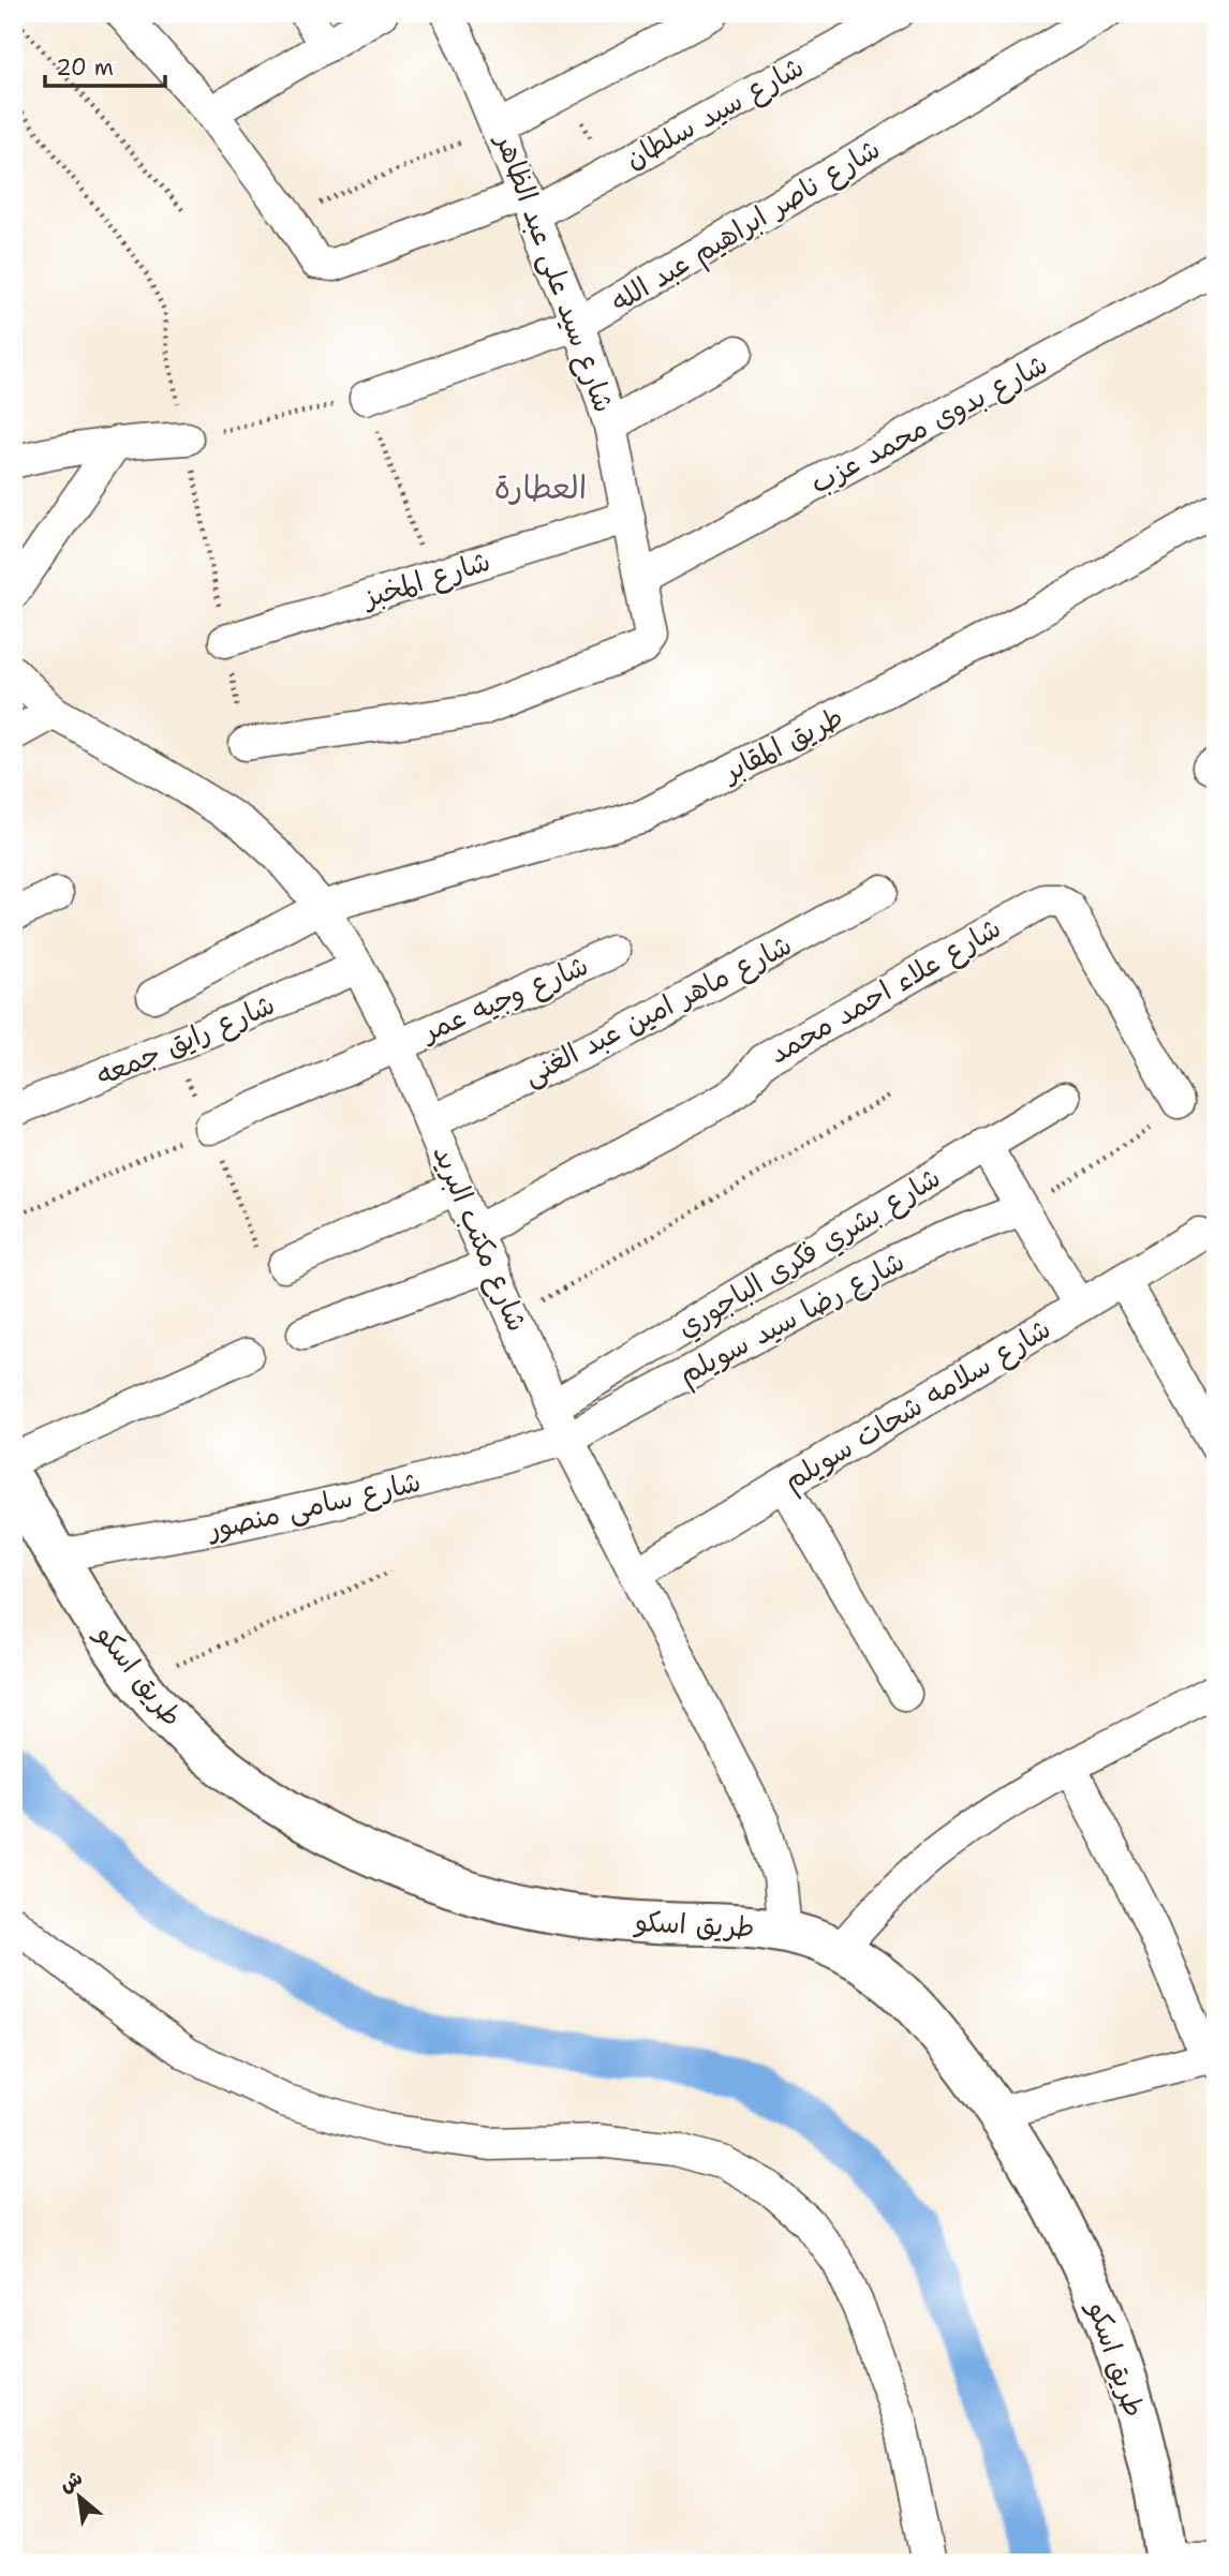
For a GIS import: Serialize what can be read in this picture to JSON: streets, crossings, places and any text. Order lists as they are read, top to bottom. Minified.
{"streets":{"street":["شارع سيد سلطان","شارع ناصر ابراهيم عبد الله","شارع سيد على عبد الظاهر","شارع بدوى محمد عزب","شارع المخبز","طريق المقابر","شارع علاء احمد محمد","شارع وجيه عمر","شارع ماهر امين عبد الغنى","شارع رايق جمعه","شارع مكتب البريد","شارع بشري فكرى الباجوري","شارع رضا سيد سويلم","شارع سلامه شحات سويلم","شارع سامى منصور","طريق اسكو"]},"crossings":[["شارع سيد سلطان","شارع سيد على عبد الظاهر"],["شارع ناصر ابراهيم عبد الله","شارع سيد على عبد الظاهر"],["شارع سيد على عبد الظاهر","شارع بدوى محمد عزب"],["شارع سيد على عبد الظاهر","شارع المخبز"],["طريق المقابر","شارع مكتب البريد"],["شارع علاء احمد محمد","شارع مكتب البريد"],["شارع وجيه عمر","شارع مكتب البريد"],["شارع ماهر امين عبد الغنى","شارع مكتب البريد"],["شارع رايق جمعه","شارع مكتب البريد"],["شارع مكتب البريد","شارع بشري فكرى الباجوري"],["شارع مكتب البريد","شارع رضا سيد سويلم"],["شارع مكتب البريد","شارع سلامه شحات سويلم"],["شارع مكتب البريد","شارع سامى منصور"],["شارع مكتب البريد","طريق اسكو"],["شارع رضا سيد سويلم","شارع سامى منصور"],["شارع سامى منصور","طريق اسكو"]],"districts":["العطارة"],"scale_bar":"20 m","north":"top left"}
